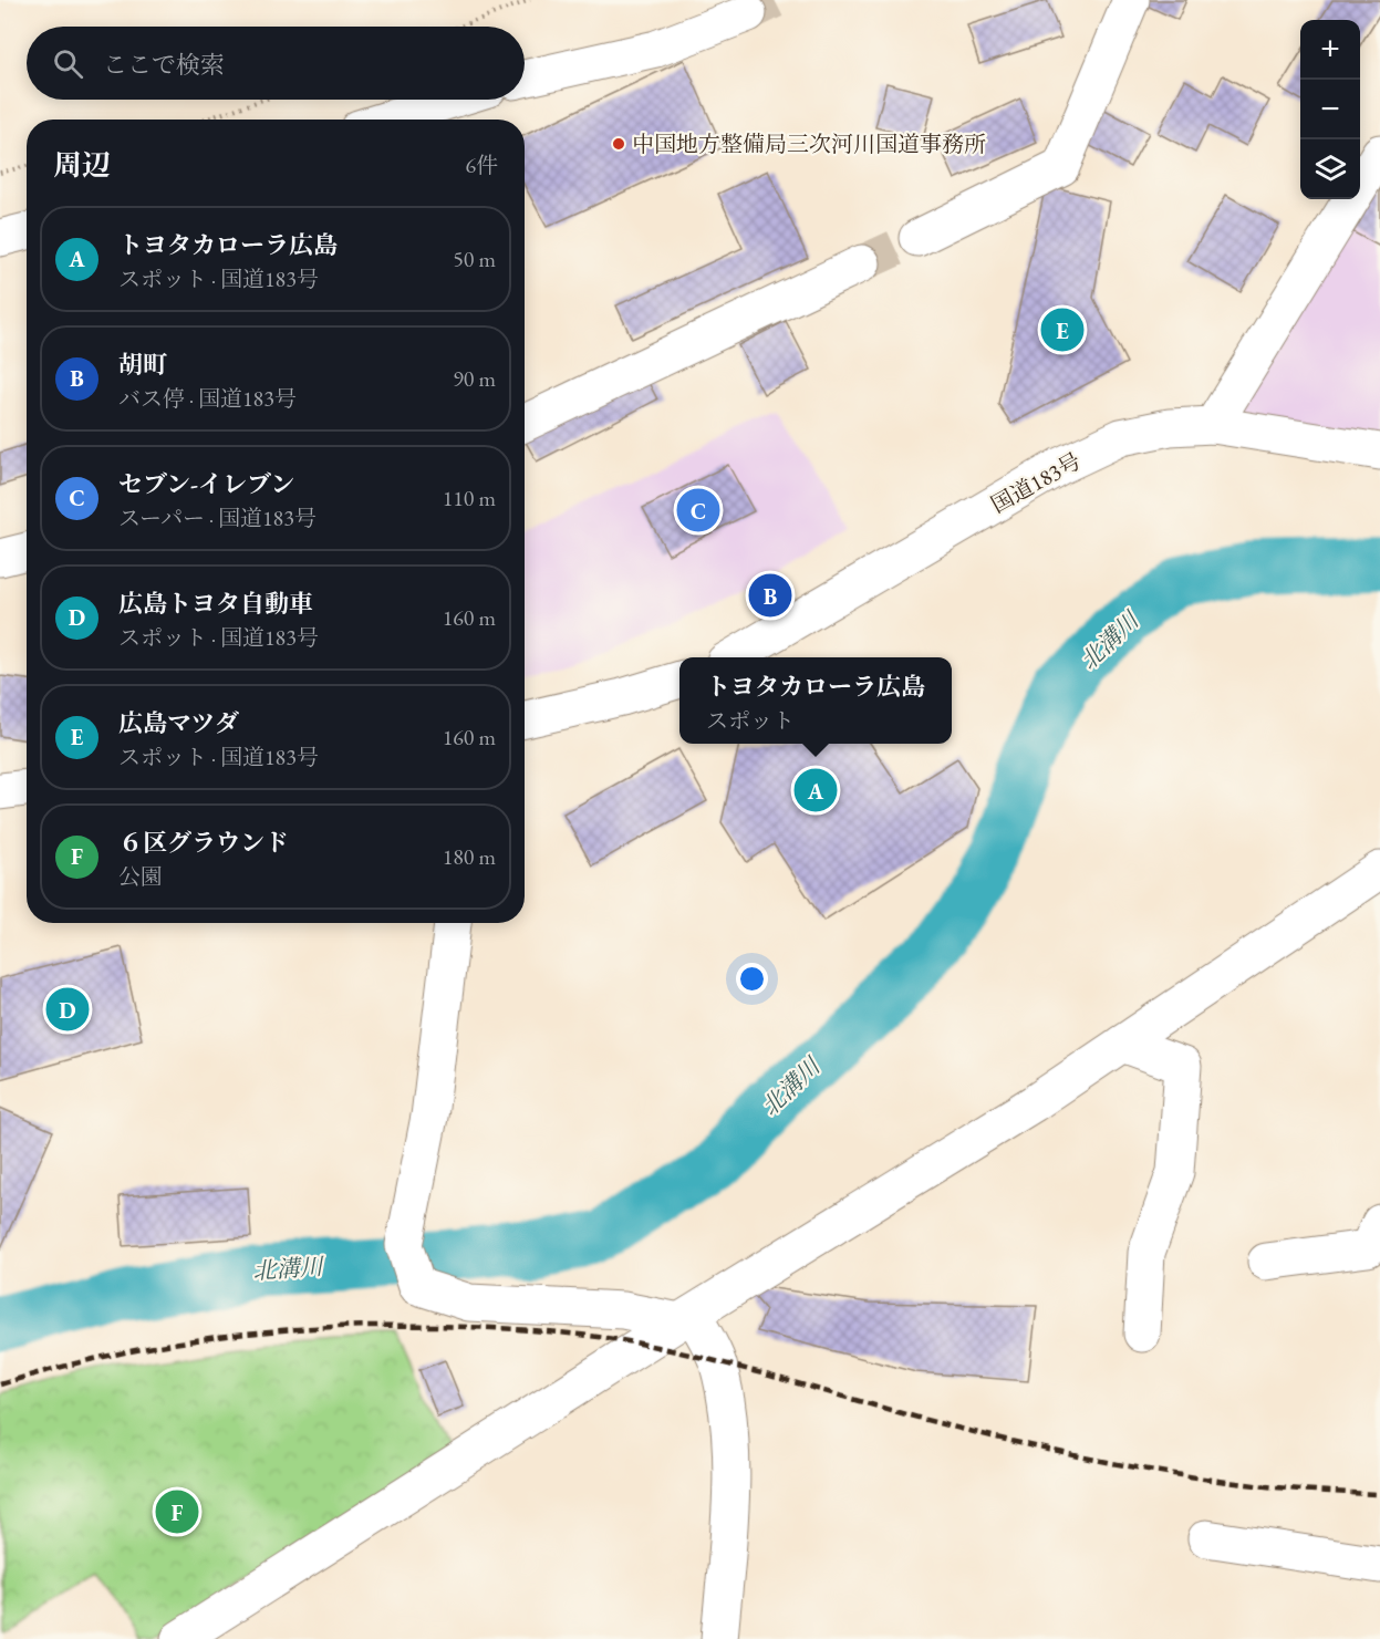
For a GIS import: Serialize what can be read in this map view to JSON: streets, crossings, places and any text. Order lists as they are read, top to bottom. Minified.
{"streets":{"main road":["国道183号"]},"water":["北溝川"],"places":["中国地方整備局三次河川国道事務所"],"page":{"map_buttons":["+","−"],"search":"ここで検索","heading":["周辺","6件"],"list":[{"mark":"A","name":"トヨタカローラ広島","note":"スポット · 国道183号","value":"50 m"},{"mark":"B","name":"胡町","note":"バス停 · 国道183号","value":"90 m"},{"mark":"C","name":"セブン-イレブン","note":"スーパー · 国道183号","value":"110 m"},{"mark":"D","name":"広島トヨタ自動車","note":"スポット · 国道183号","value":"160 m"},{"mark":"E","name":"広島マツダ","note":"スポット · 国道183号","value":"160 m"},{"mark":"F","name":"６区グラウンド","note":"公園","value":"180 m"}],"pins":["E","C","B","A","D","F"],"popup":["トヨタカローラ広島","スポット"]}}
